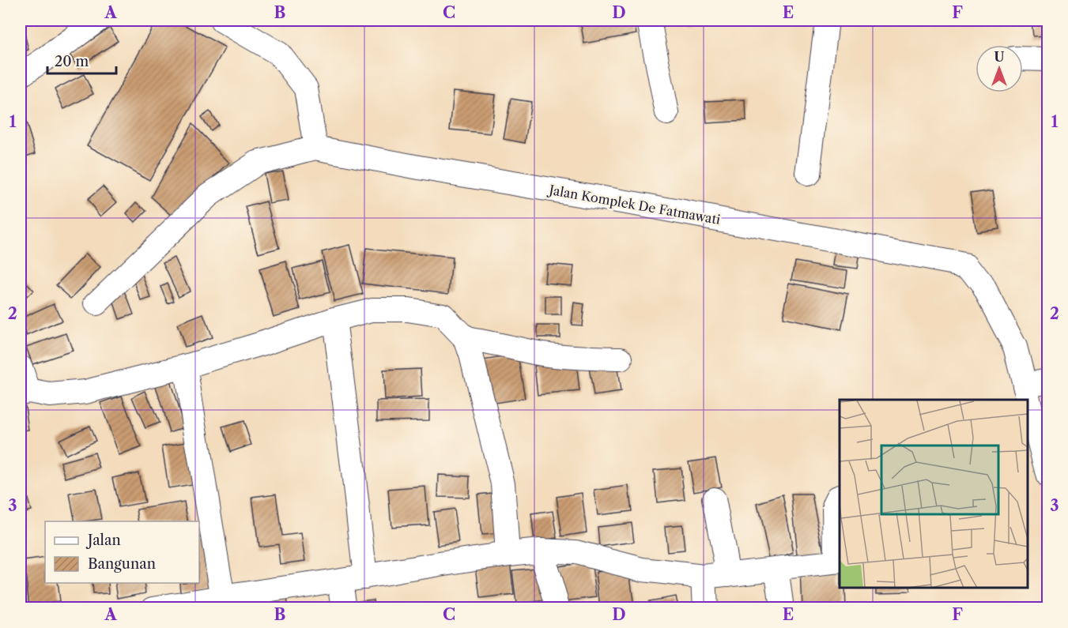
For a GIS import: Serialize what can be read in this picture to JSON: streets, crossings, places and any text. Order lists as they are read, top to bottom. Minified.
{"streets":{"street":["Jalan Komplek De Fatmawati"]},"legend":["Jalan","Bangunan"],"scale_bar":"20 m","north":"top","grid":{"columns":["A","B","C","D","E","F"],"rows":["1","2","3"]}}
